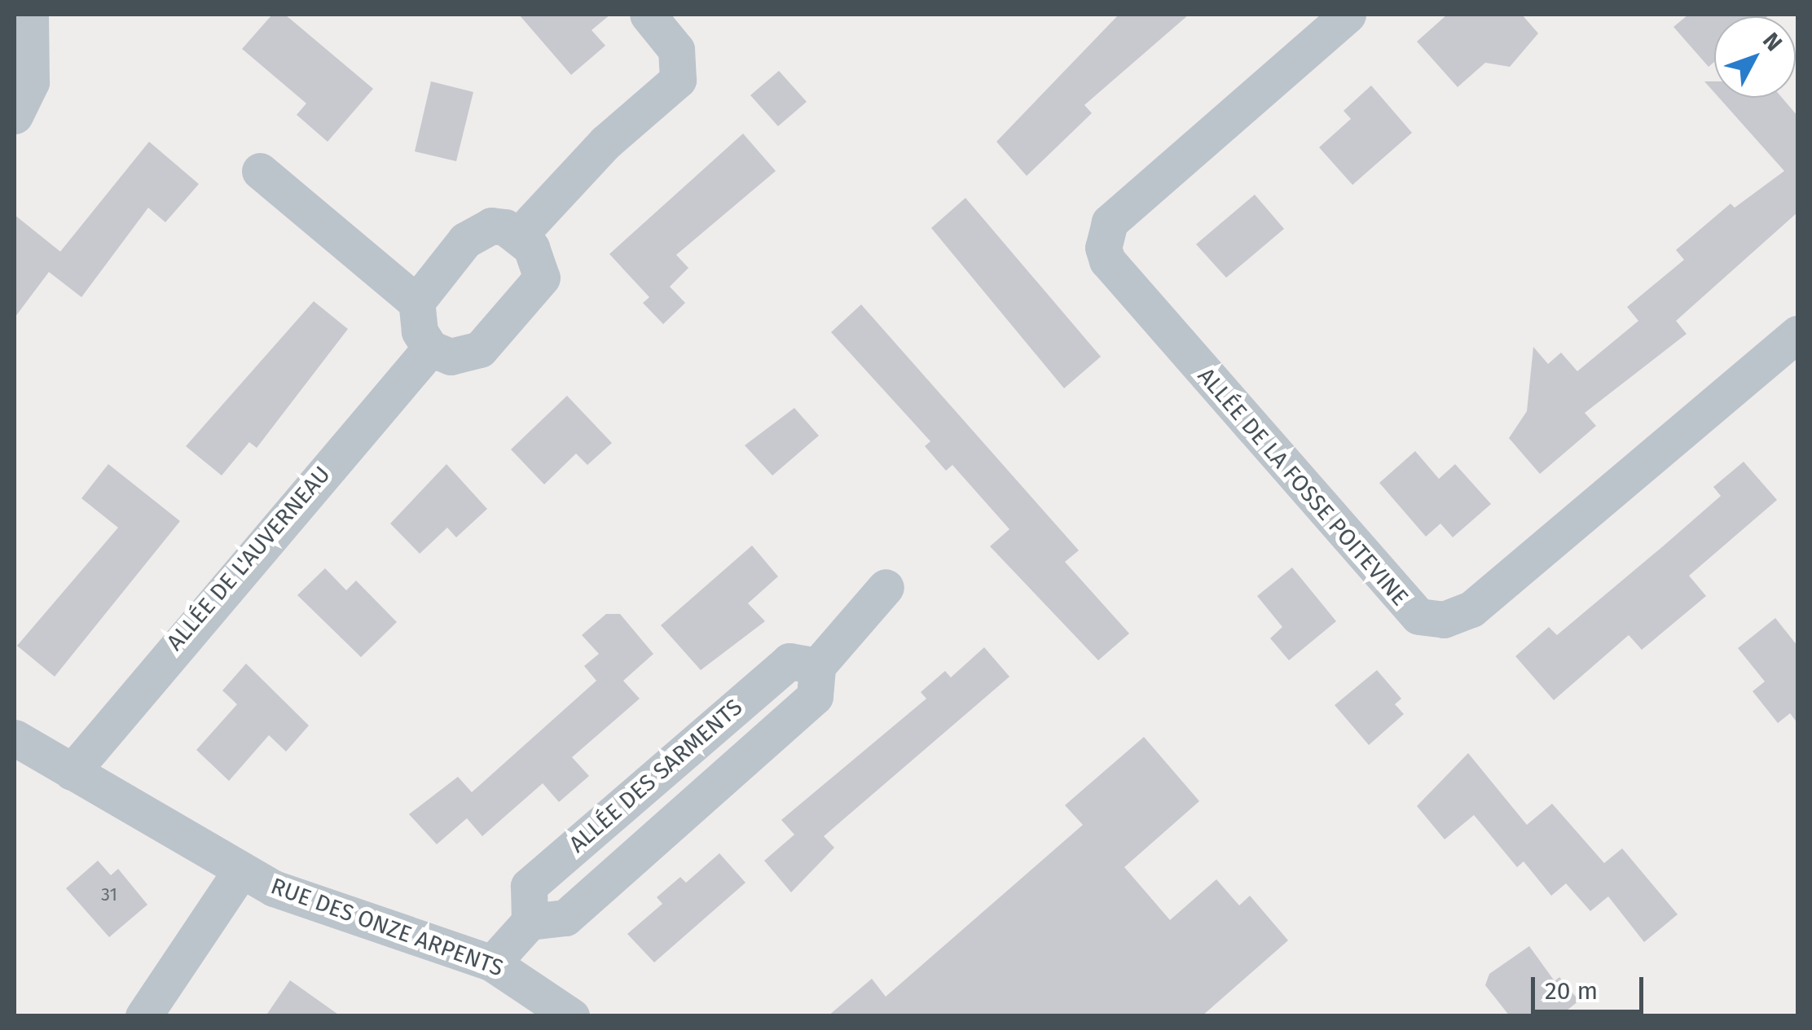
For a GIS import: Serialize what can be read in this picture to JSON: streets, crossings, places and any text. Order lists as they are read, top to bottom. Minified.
{"streets":{"street":["ALLÉE DE LA FOSSE POITEVINE","ALLÉE DE L'AUVERNEAU","ALLÉE DES SARMENTS","RUE DES ONZE ARPENTS"]},"crossings":[["ALLÉE DE L'AUVERNEAU","RUE DES ONZE ARPENTS"],["ALLÉE DES SARMENTS","RUE DES ONZE ARPENTS"]],"house_numbers":["31"],"scale_bar":"20 m","north":"top right"}
